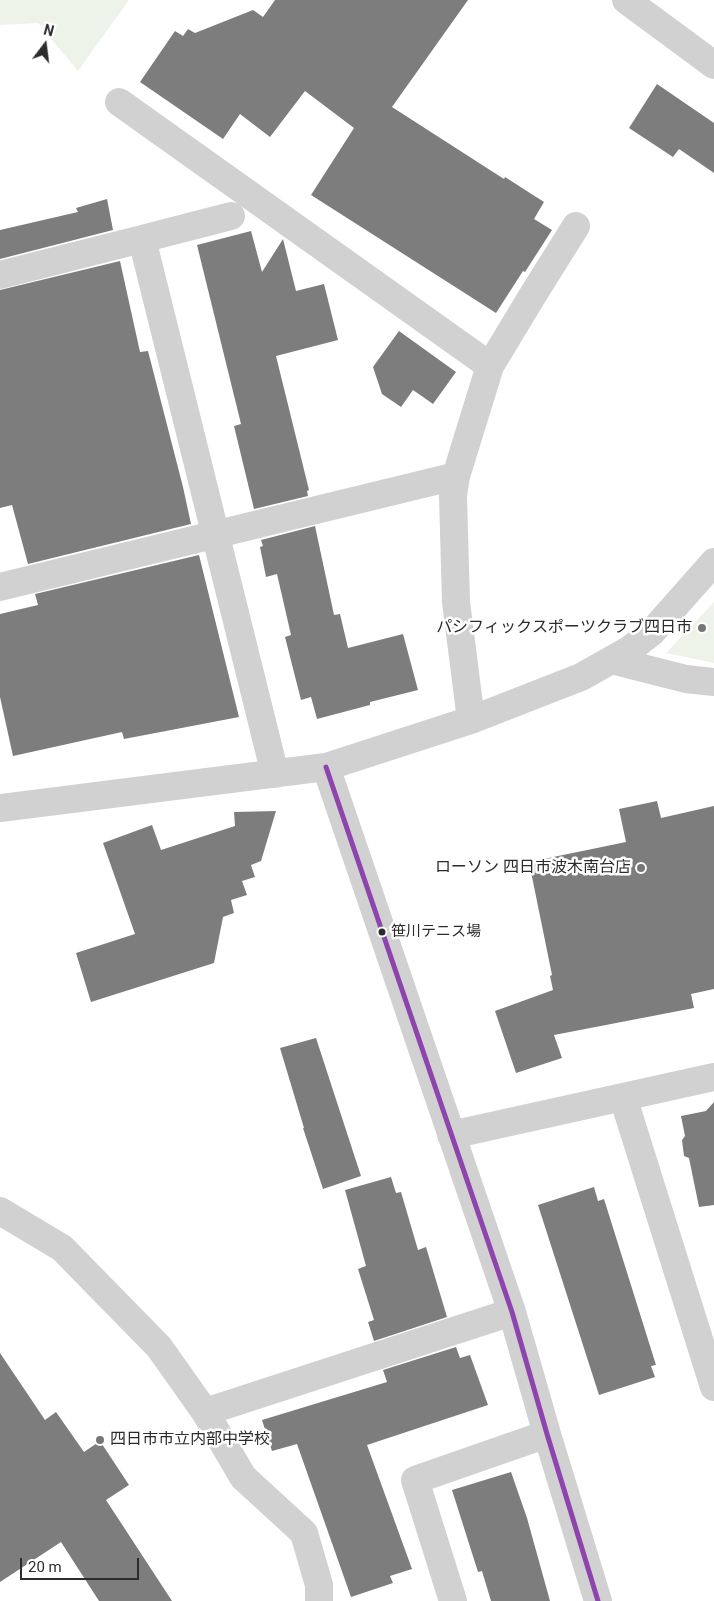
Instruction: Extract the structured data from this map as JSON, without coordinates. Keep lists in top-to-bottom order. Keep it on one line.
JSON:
{"places":["パシフィックスポーツクラブ四日市","ローソン 四日市波木南台店","笹川テニス場","四日市市立内部中学校"],"scale_bar":"20 m","north":"top"}
